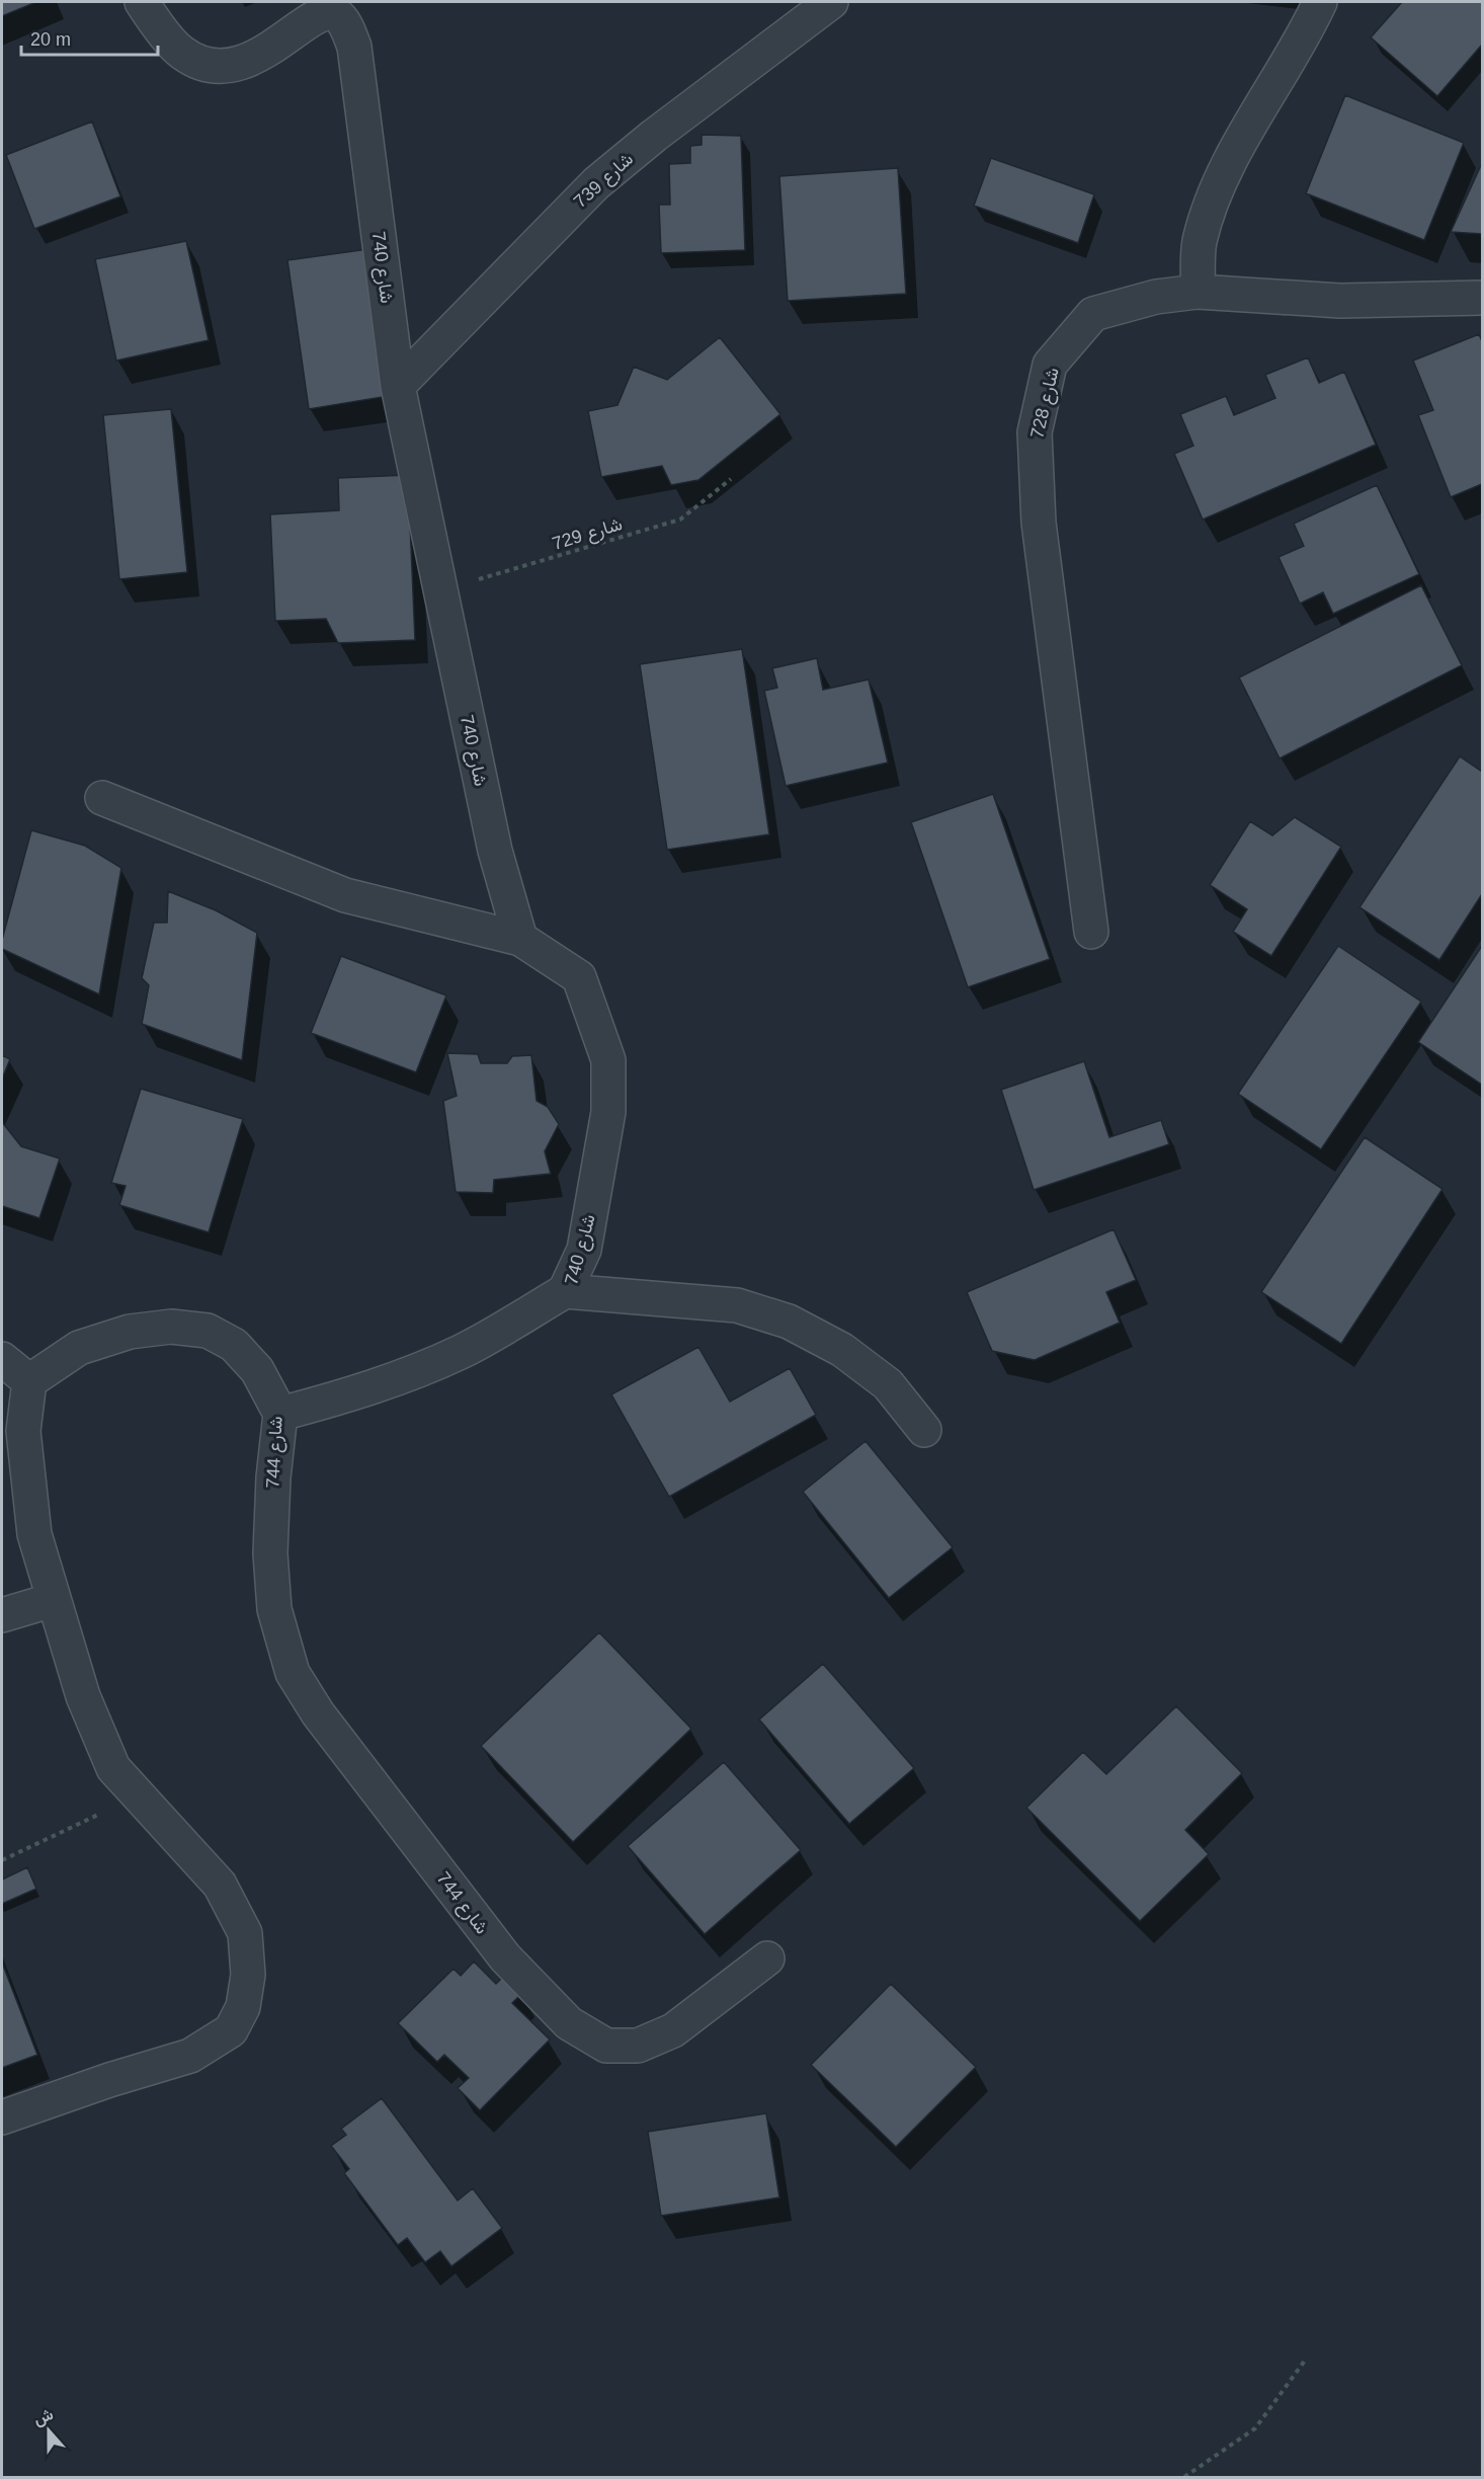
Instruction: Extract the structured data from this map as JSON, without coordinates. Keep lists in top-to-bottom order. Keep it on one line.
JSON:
{"streets":{"street":["شارع 739","شارع 740","شارع 728","شارع 744"],"path":["شارع 729"]},"crossings":[["شارع 739","شارع 740"],["شارع 740","شارع 729"]],"scale_bar":"20 m","north":"top"}
